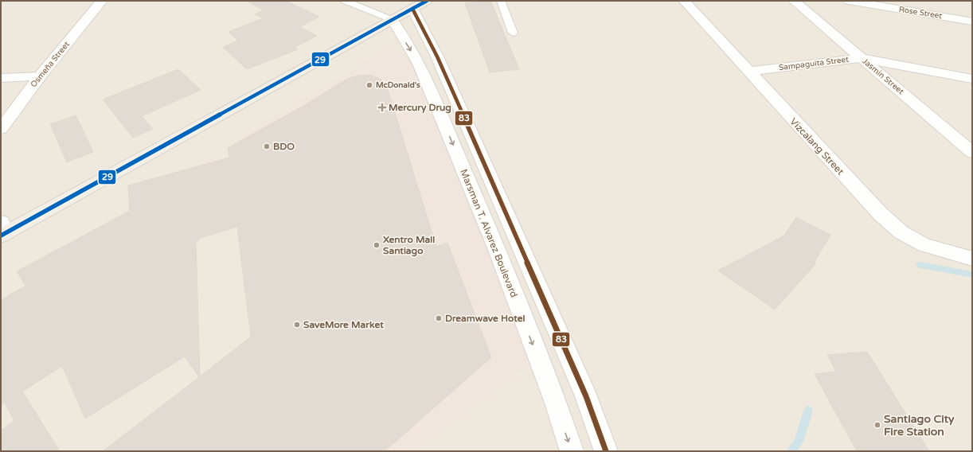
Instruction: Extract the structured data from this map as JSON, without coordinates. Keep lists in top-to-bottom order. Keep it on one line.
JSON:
{"streets":{"street":["Rose Street","Sampaguita Street","Osmeña Street","Jasmin Street","Vizcalang Street","Marsman T. Alvarez Boulevard"]},"crossings":[["Sampaguita Street","Jasmin Street"],["Sampaguita Street","Vizcalang Street"]],"places":{"other":["McDonald's","BDO","Xentro Mall Santiago","Dreamwave Hotel","SaveMore Market","Santiago City Fire Station"],"health":["Mercury Drug"]},"lines":["transit line 29","transit line 83"]}
